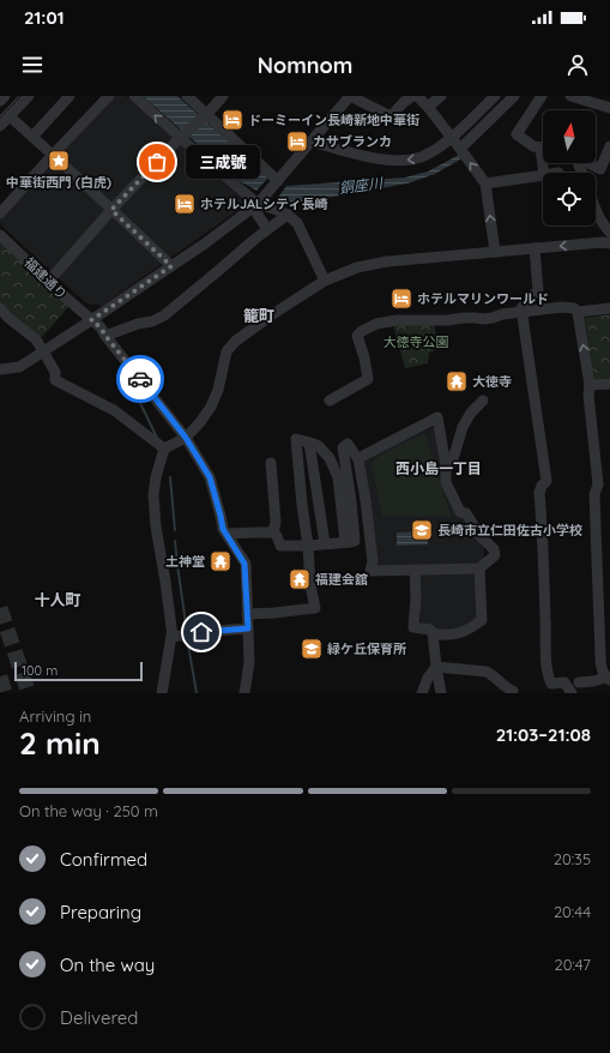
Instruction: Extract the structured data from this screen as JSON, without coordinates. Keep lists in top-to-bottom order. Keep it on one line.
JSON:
{"streets":{"street":["福建通り"]},"districts":["籠町","西小島一丁目","十人町"],"water":["銅座川"],"parks":["大徳寺公園"],"places":{"hotel":["ドーミーイン長崎新地中華街","カサブランカ","ホテルJALシティ長崎","ホテルマリンワールド"],"place":["中華街西門 (白虎)"],"other":["三成號"],"temple":["大徳寺","土神堂","福建会舘"],"school or university":["長崎市立仁田佐古小学校","緑ケ丘保育所"]},"scale_bar":"100 m","north":"top","page":{"status":"21:01","header":"Nomnom","bubble":"三成號","scale":"100 m","heading":["2 min","Arriving in","21:03–21:08"],"bar":"On the way · 250 m","list":[["Confirmed","20:35"],["Preparing","20:44"],["On the way","20:47"],"Delivered"]}}
